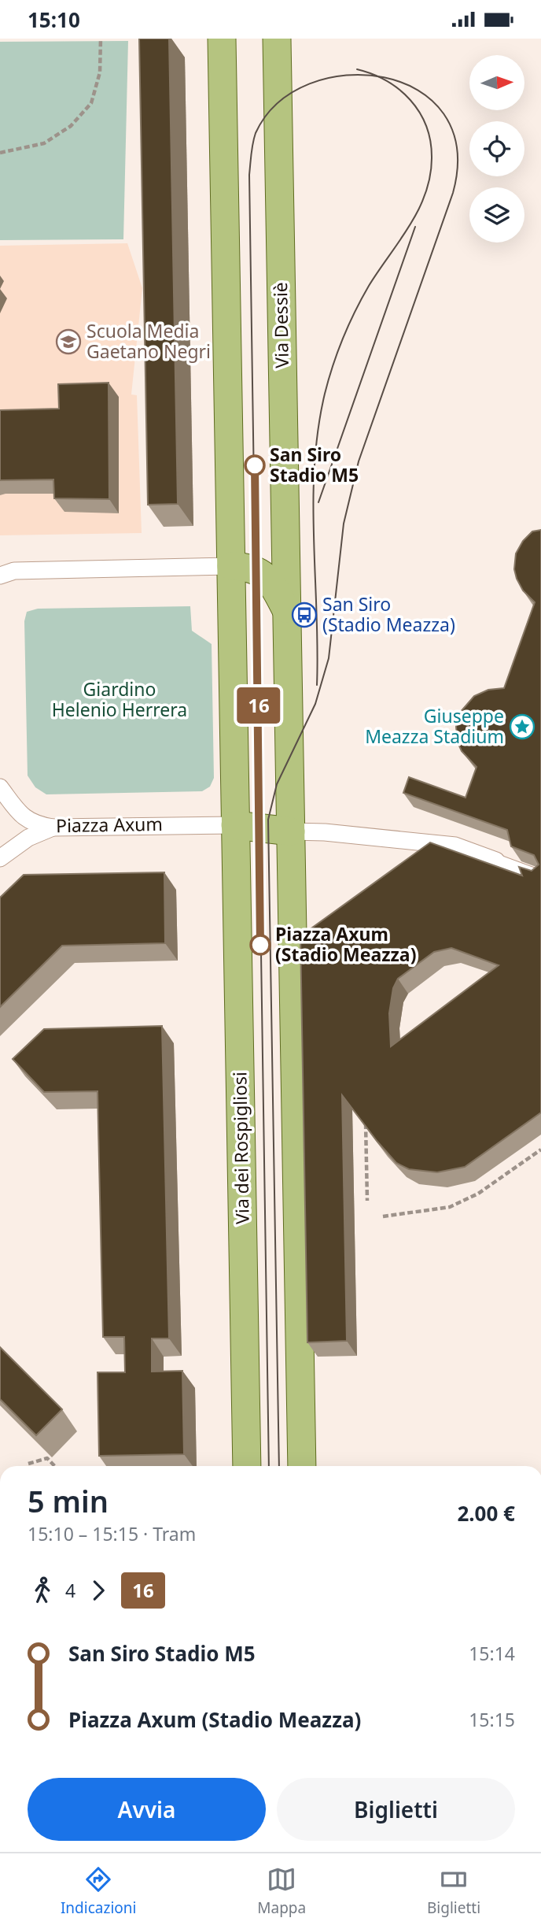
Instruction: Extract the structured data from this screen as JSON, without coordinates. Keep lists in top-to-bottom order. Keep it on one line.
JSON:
{"streets":{"main road":["Via Dessiè","Piazza Axum","Via dei Rospigliosi"]},"crossings":[["Piazza Axum","Via dei Rospigliosi"]],"parks":["Giardino Helenio Herrera"],"places":{"school or university":["Scuola Media Gaetano Negri"],"other":["San Siro Stadio M5","Piazza Axum (Stadio Meazza)"],"bus stop":["San Siro (Stadio Meazza)"],"place":["Giuseppe Meazza Stadium"]},"lines":["tram line 16"],"north":"right","page":{"status":"15:10","on_map":"16","heading":["5 min","15:10 – 15:15 · Tram","2.00 €"],"legs":["4","16"],"list":[{"name":"San Siro Stadio M5","value":"15:14"},{"name":"Piazza Axum (Stadio Meazza)","value":"15:15"}],"buttons":["Avvia","Biglietti"],"tabs":["Indicazioni","Mappa","Biglietti"]}}
